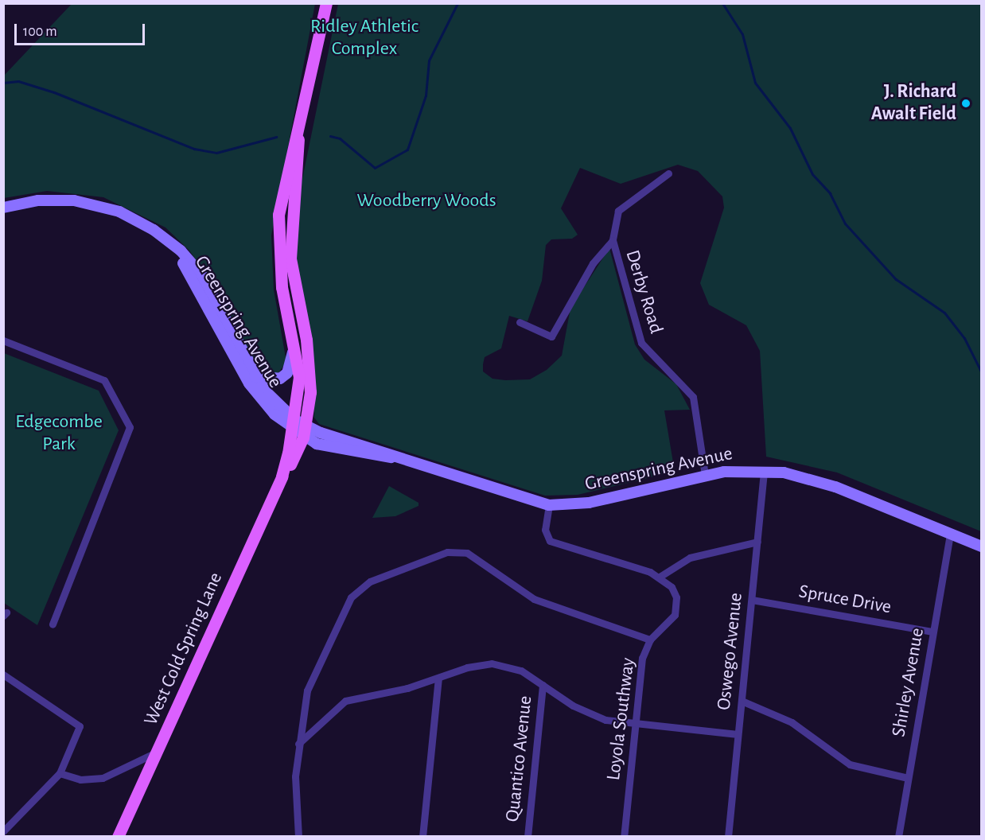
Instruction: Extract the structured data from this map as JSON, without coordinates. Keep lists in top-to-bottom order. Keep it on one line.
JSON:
{"streets":{"main road":["Greenspring Avenue","West Cold Spring Lane"],"street":["Derby Road","Spruce Drive","Oswego Avenue","Shirley Avenue","Loyola Southway","Quantico Avenue"]},"crossings":[["Derby Road","Greenspring Avenue"],["Greenspring Avenue","West Cold Spring Lane"],["Greenspring Avenue","Oswego Avenue"],["Greenspring Avenue","Shirley Avenue"],["Greenspring Avenue","Loyola Southway"],["Spruce Drive","Oswego Avenue"],["Spruce Drive","Shirley Avenue"]],"parks":["Ridley Athletic Complex","Woodberry Woods","Edgecombe Park"],"places":["J. Richard Awalt Field"],"scale_bar":"100 m"}
